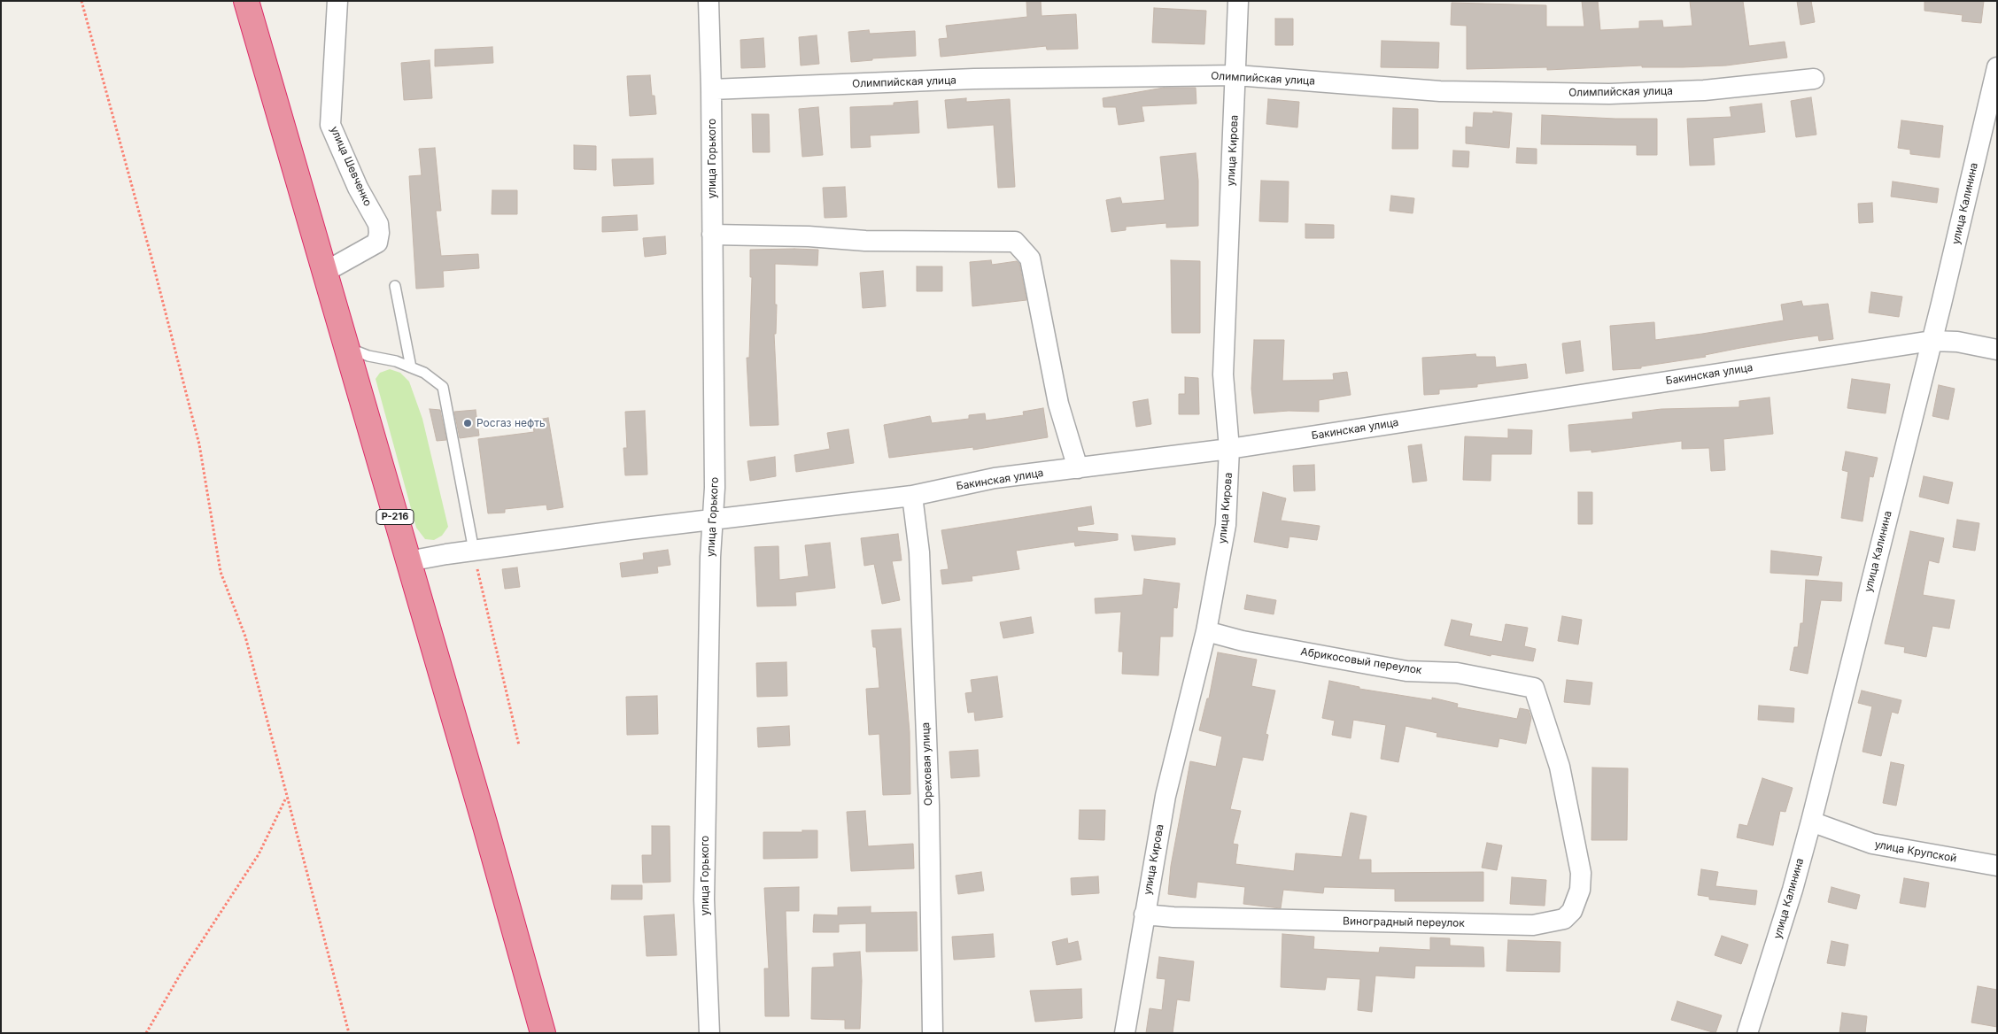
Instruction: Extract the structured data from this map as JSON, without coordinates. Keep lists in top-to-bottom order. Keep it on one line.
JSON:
{"streets":{"highway":["Р-216"],"street":["Олимпийская улица","улица Кирова","улица Горького","улица Шевченко","улица Калинина","Бакинская улица","Абрикосовый переулок","Ореховая улица","улица Крупской","Виноградный переулок"]},"crossings":[["Олимпийская улица","улица Кирова"],["Олимпийская улица","улица Горького"],["улица Кирова","Бакинская улица"],["улица Кирова","Абрикосовый переулок"],["улица Кирова","Виноградный переулок"],["улица Горького","Бакинская улица"],["улица Шевченко","Р-216"],["улица Калинина","Бакинская улица"],["улица Калинина","улица Крупской"],["Бакинская улица","Р-216"],["Бакинская улица","Ореховая улица"],["Абрикосовый переулок","Виноградный переулок"]],"places":["Росгаз нефть"]}
